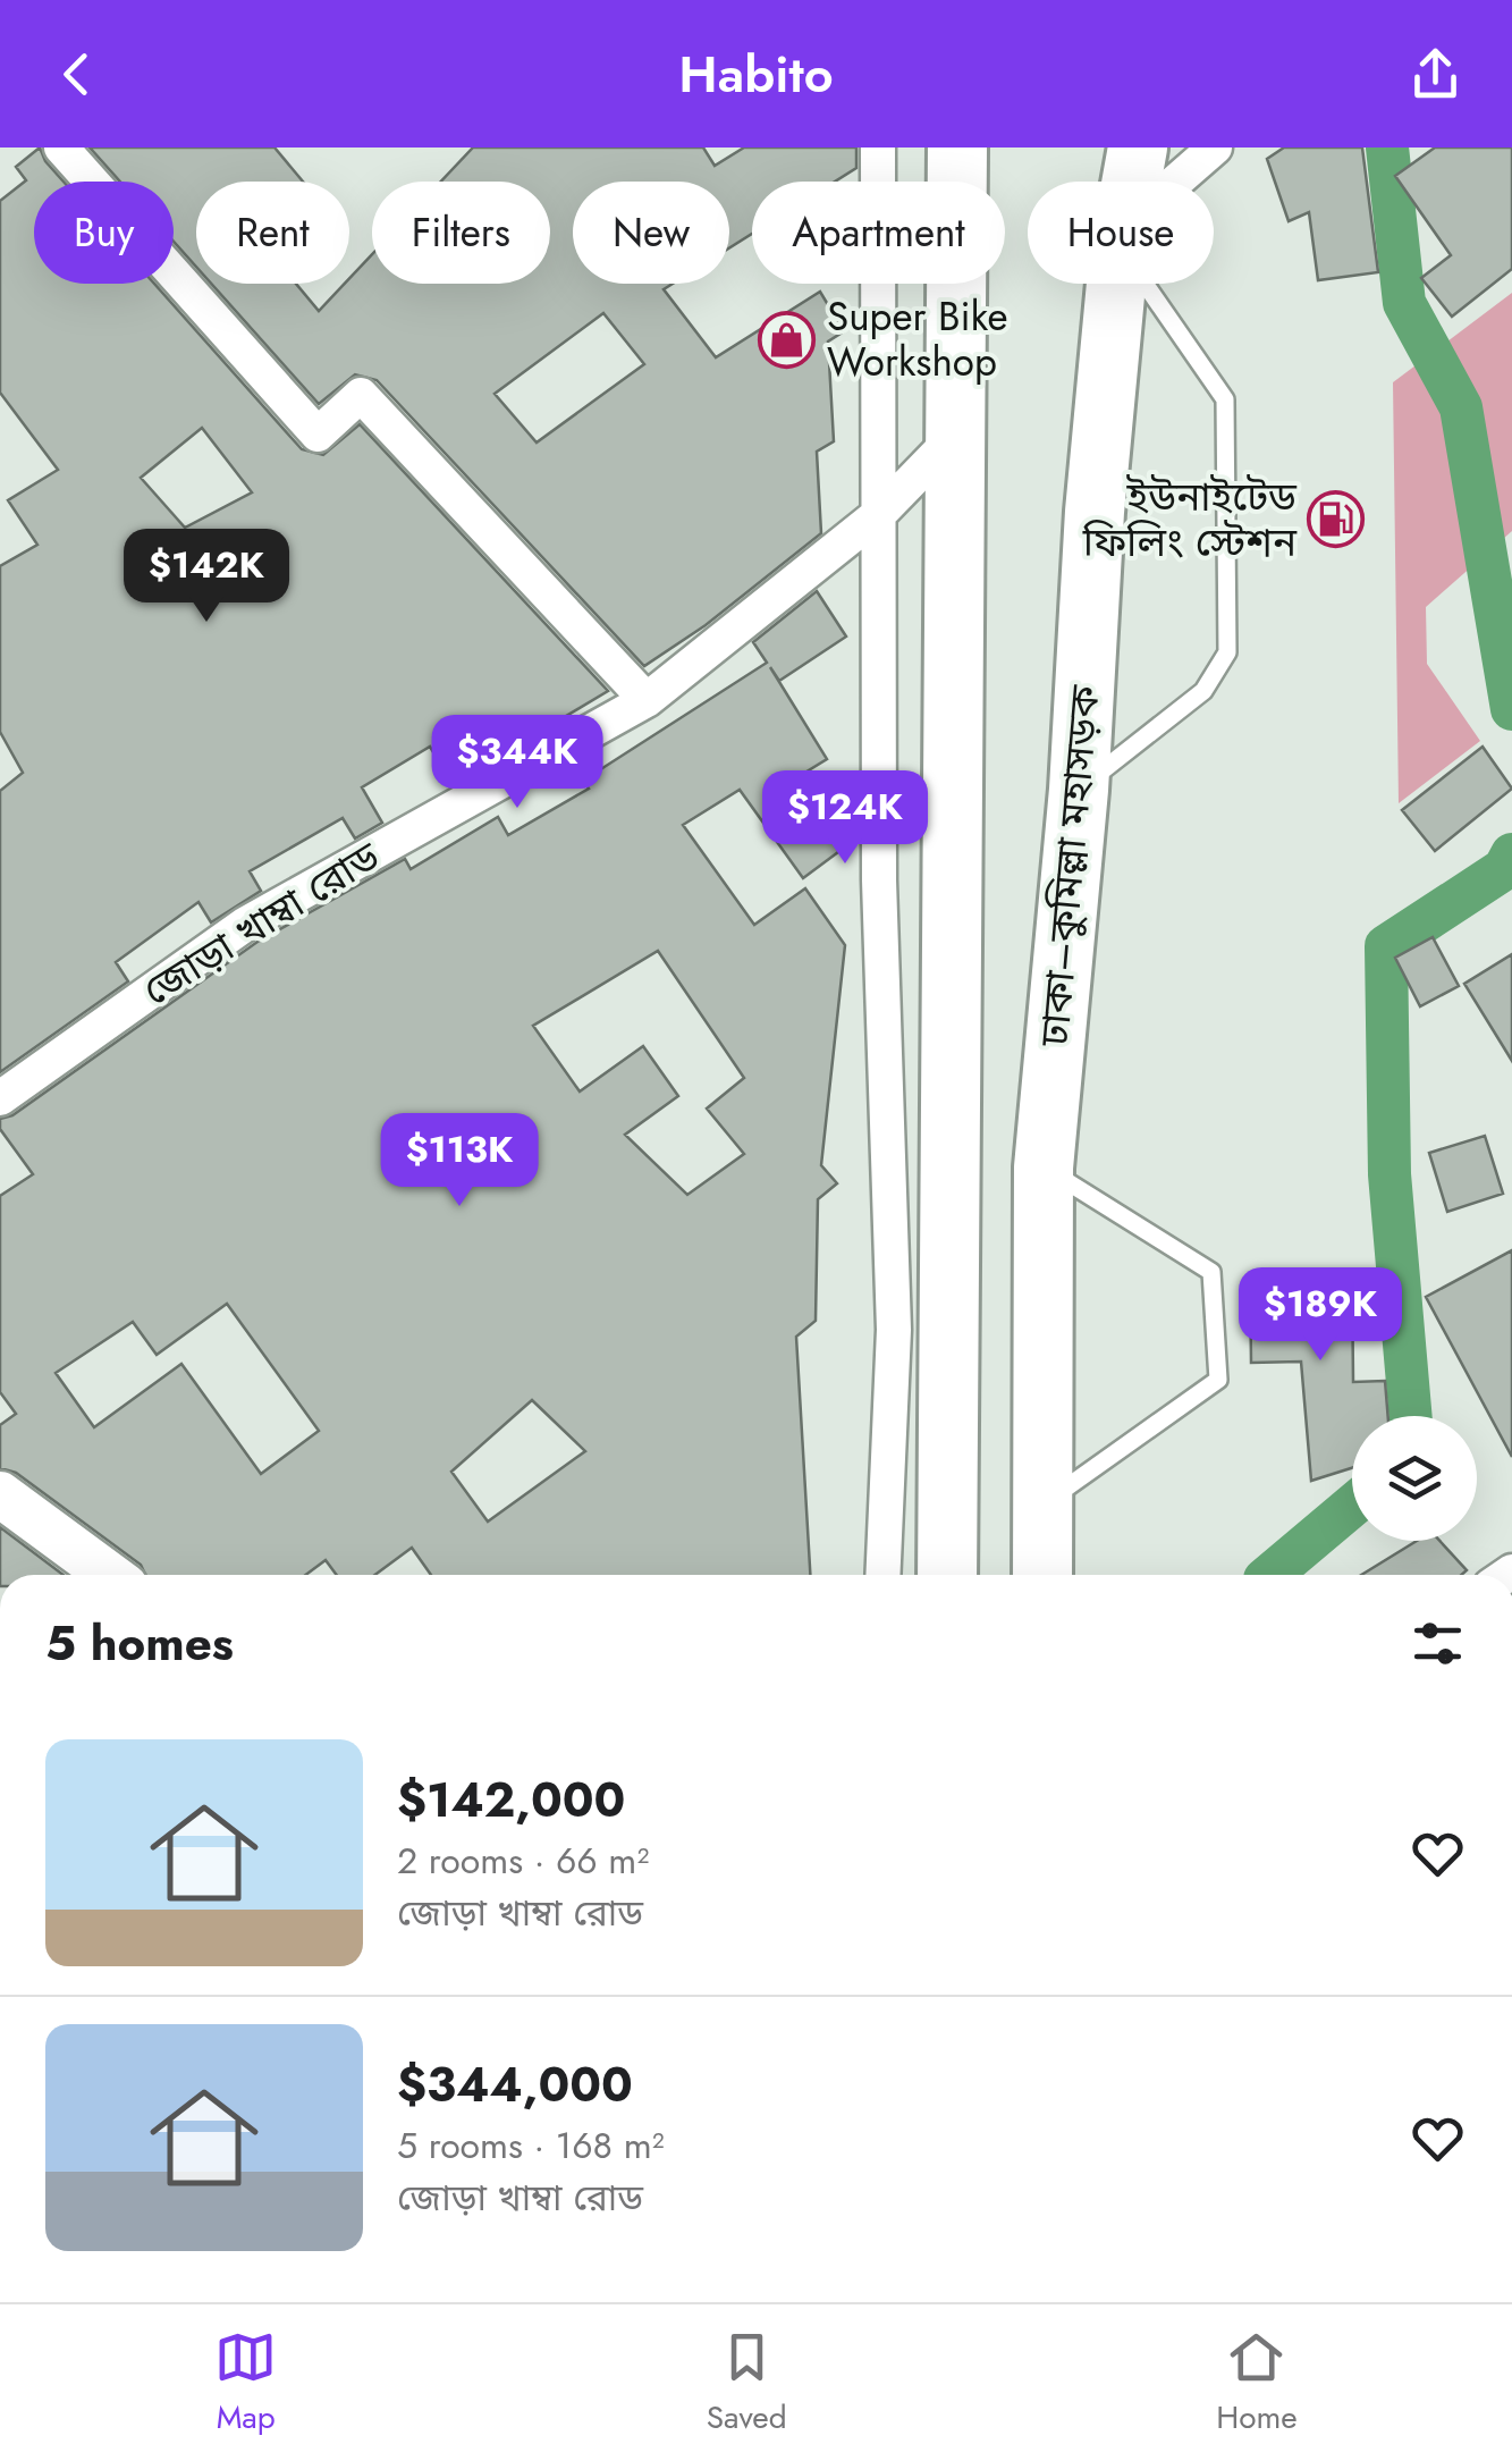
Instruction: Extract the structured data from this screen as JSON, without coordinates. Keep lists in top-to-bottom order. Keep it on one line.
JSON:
{"streets":{"highway":["ঢাকা–কুমিল্লা মহাসড়ক"],"street":["জোড়া খাম্বা রোড"]},"places":{"shop":["Super Bike Workshop"],"fuel station":["ইউনাইটেড ফিলিং স্টেশন"]},"page":{"header":"Habito","chip":["Buy","Rent","Filters","New","Apartment","House"],"price":["$142K","$344K","$124K","$113K","$189K"],"heading":"5 homes","list":[{"name":"$142,000","note":"2 rooms · 66 m² · জোড়া খাম্বা রোড"},{"name":"$344,000","note":"5 rooms · 168 m² · জোড়া খাম্বা রোড"}],"tabs":["Map","Saved","Home"]}}
